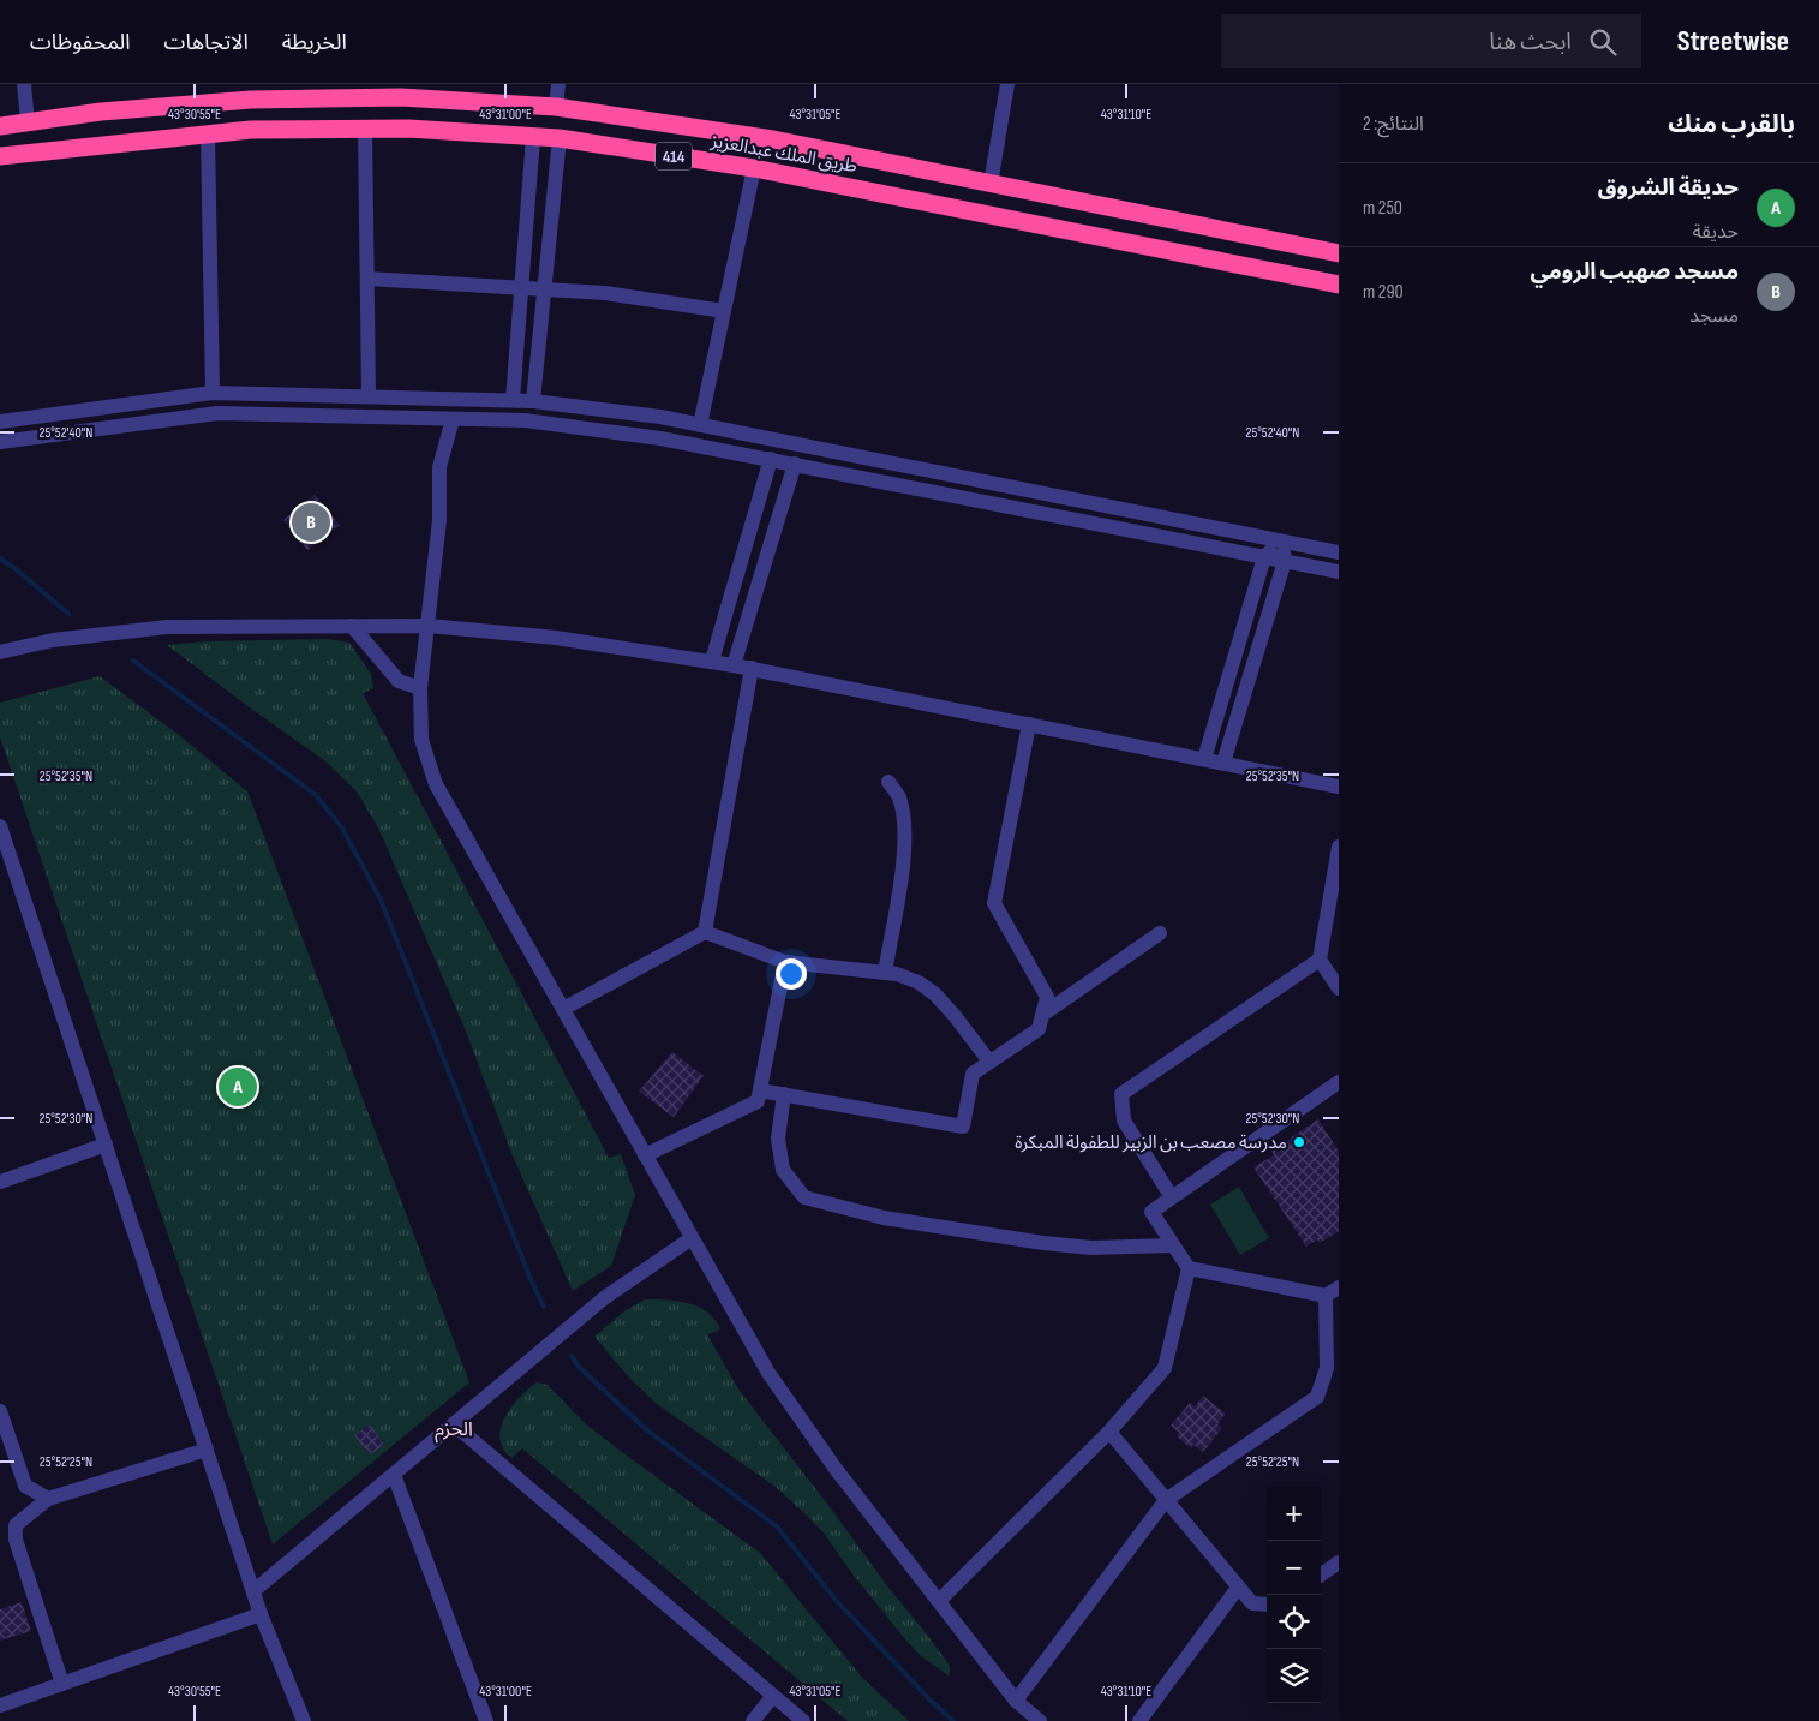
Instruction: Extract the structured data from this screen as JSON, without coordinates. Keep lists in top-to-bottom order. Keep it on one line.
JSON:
{"streets":{"highway":["طريق الملك عبدالعزيز","414"]},"districts":["الحزم"],"places":["مدرسة مصعب بن الزبير للطفولة المبكرة"],"page":{"header":"Streetwise","search":"ابحث هنا","nav":["الخريطة","الاتجاهات","المحفوظات"],"heading":["بالقرب منك","النتائج: 2"],"list":[{"mark":"A","name":"حديقة الشروق","note":"حديقة","value":"250 m"},{"mark":"B","name":"مسجد صهيب الرومي","note":"مسجد","value":"290 m"}],"pins":["B","A"],"map_buttons":["+","−"]},"coordinates":["43°30'55\"E","43°31'00\"E","43°31'05\"E","43°31'10\"E","25°52'40\"N","25°52'35\"N","25°52'30\"N","25°52'25\"N"]}
